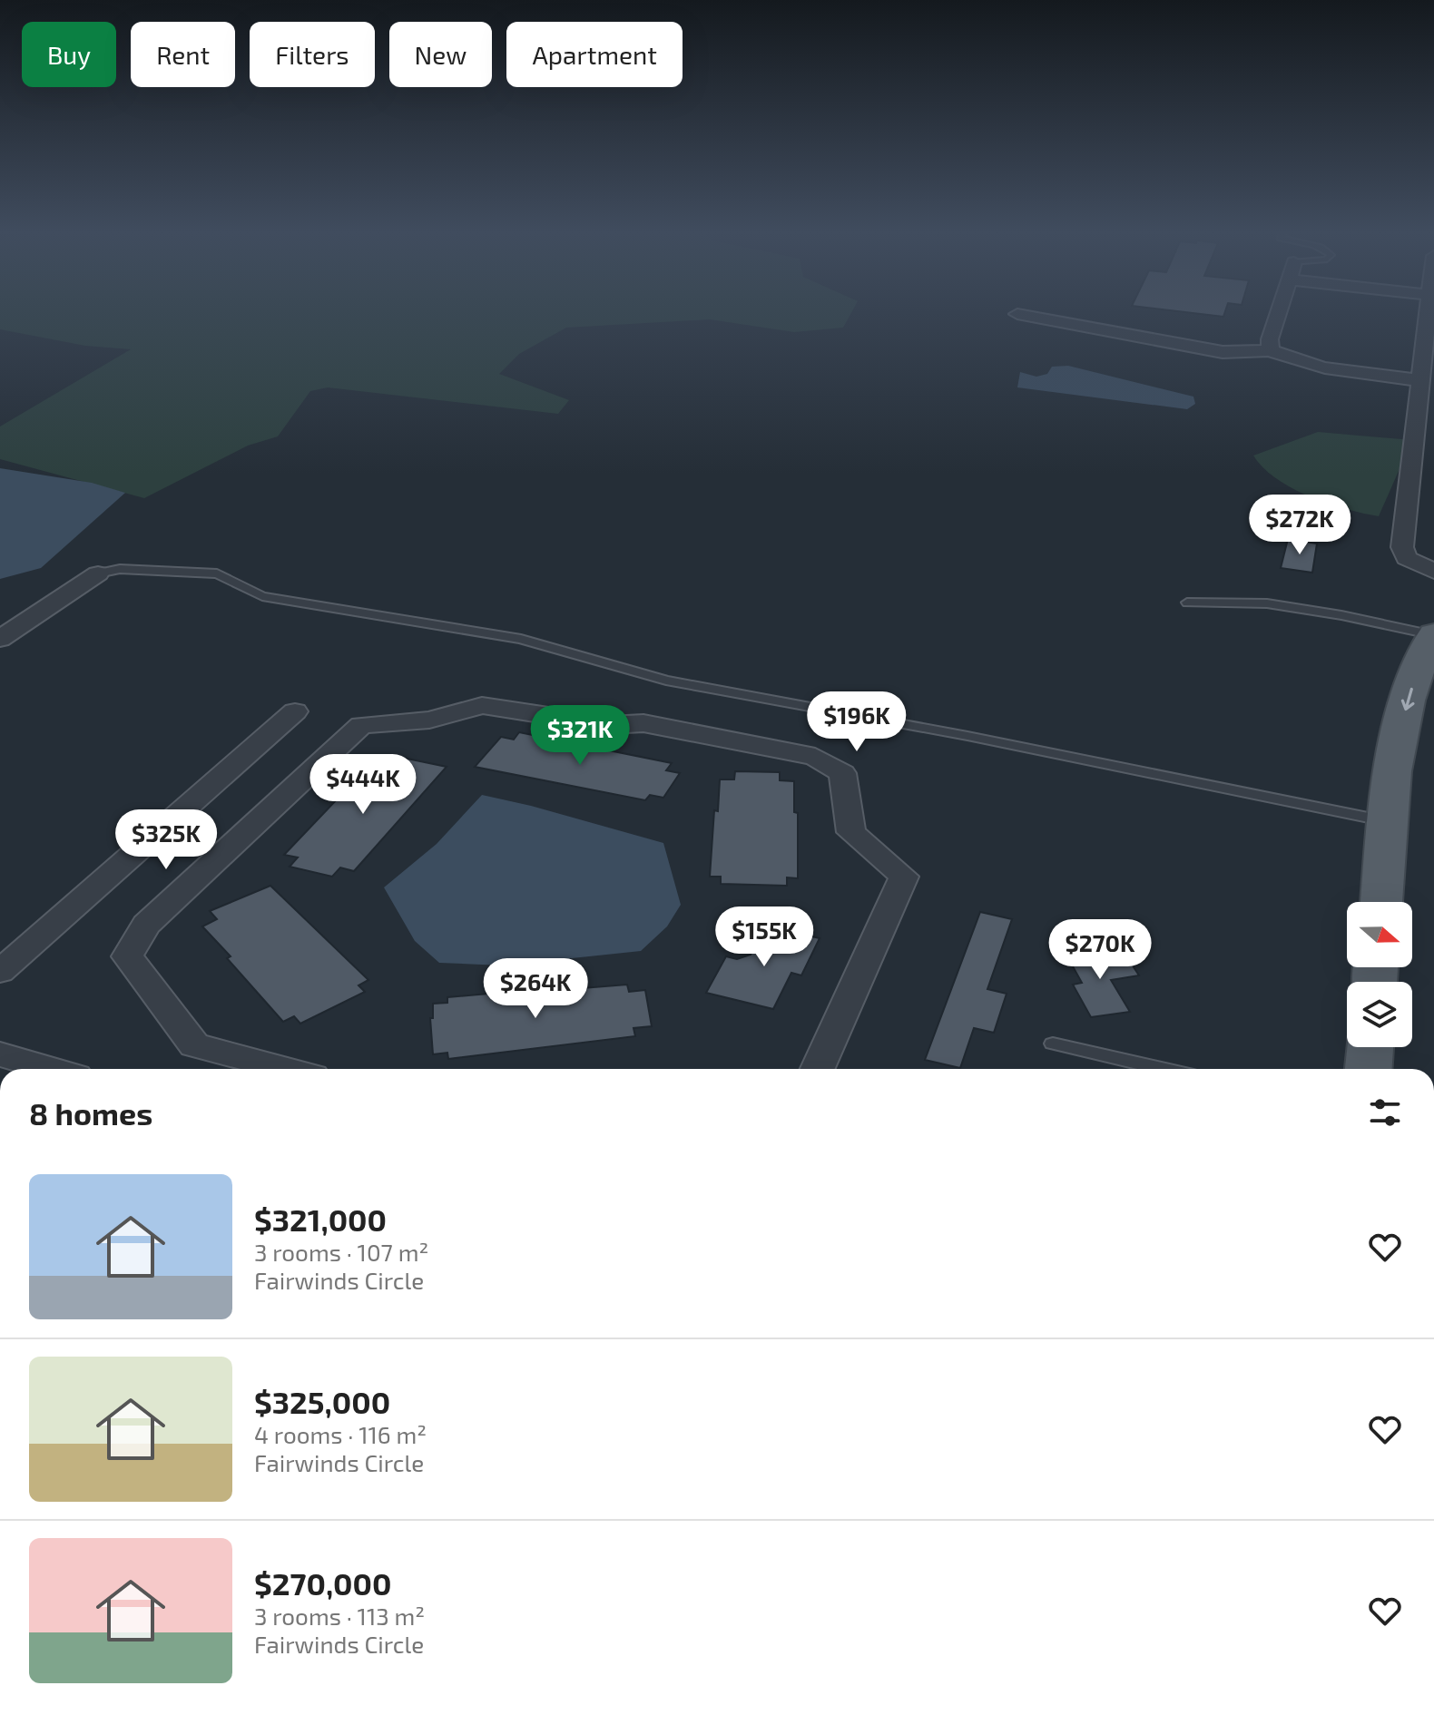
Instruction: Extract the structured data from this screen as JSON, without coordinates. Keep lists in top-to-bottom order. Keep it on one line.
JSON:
{"north":"right","page":{"chip":["Buy","Rent","Filters","New","Apartment"],"price":["$272K","$196K","$321K","$444K","$325K","$155K","$270K","$264K"],"heading":"8 homes","list":[{"name":"$321,000","note":"3 rooms · 107 m² · Fairwinds Circle"},{"name":"$325,000","note":"4 rooms · 116 m² · Fairwinds Circle"},{"name":"$270,000","note":"3 rooms · 113 m² · Fairwinds Circle"}]}}
